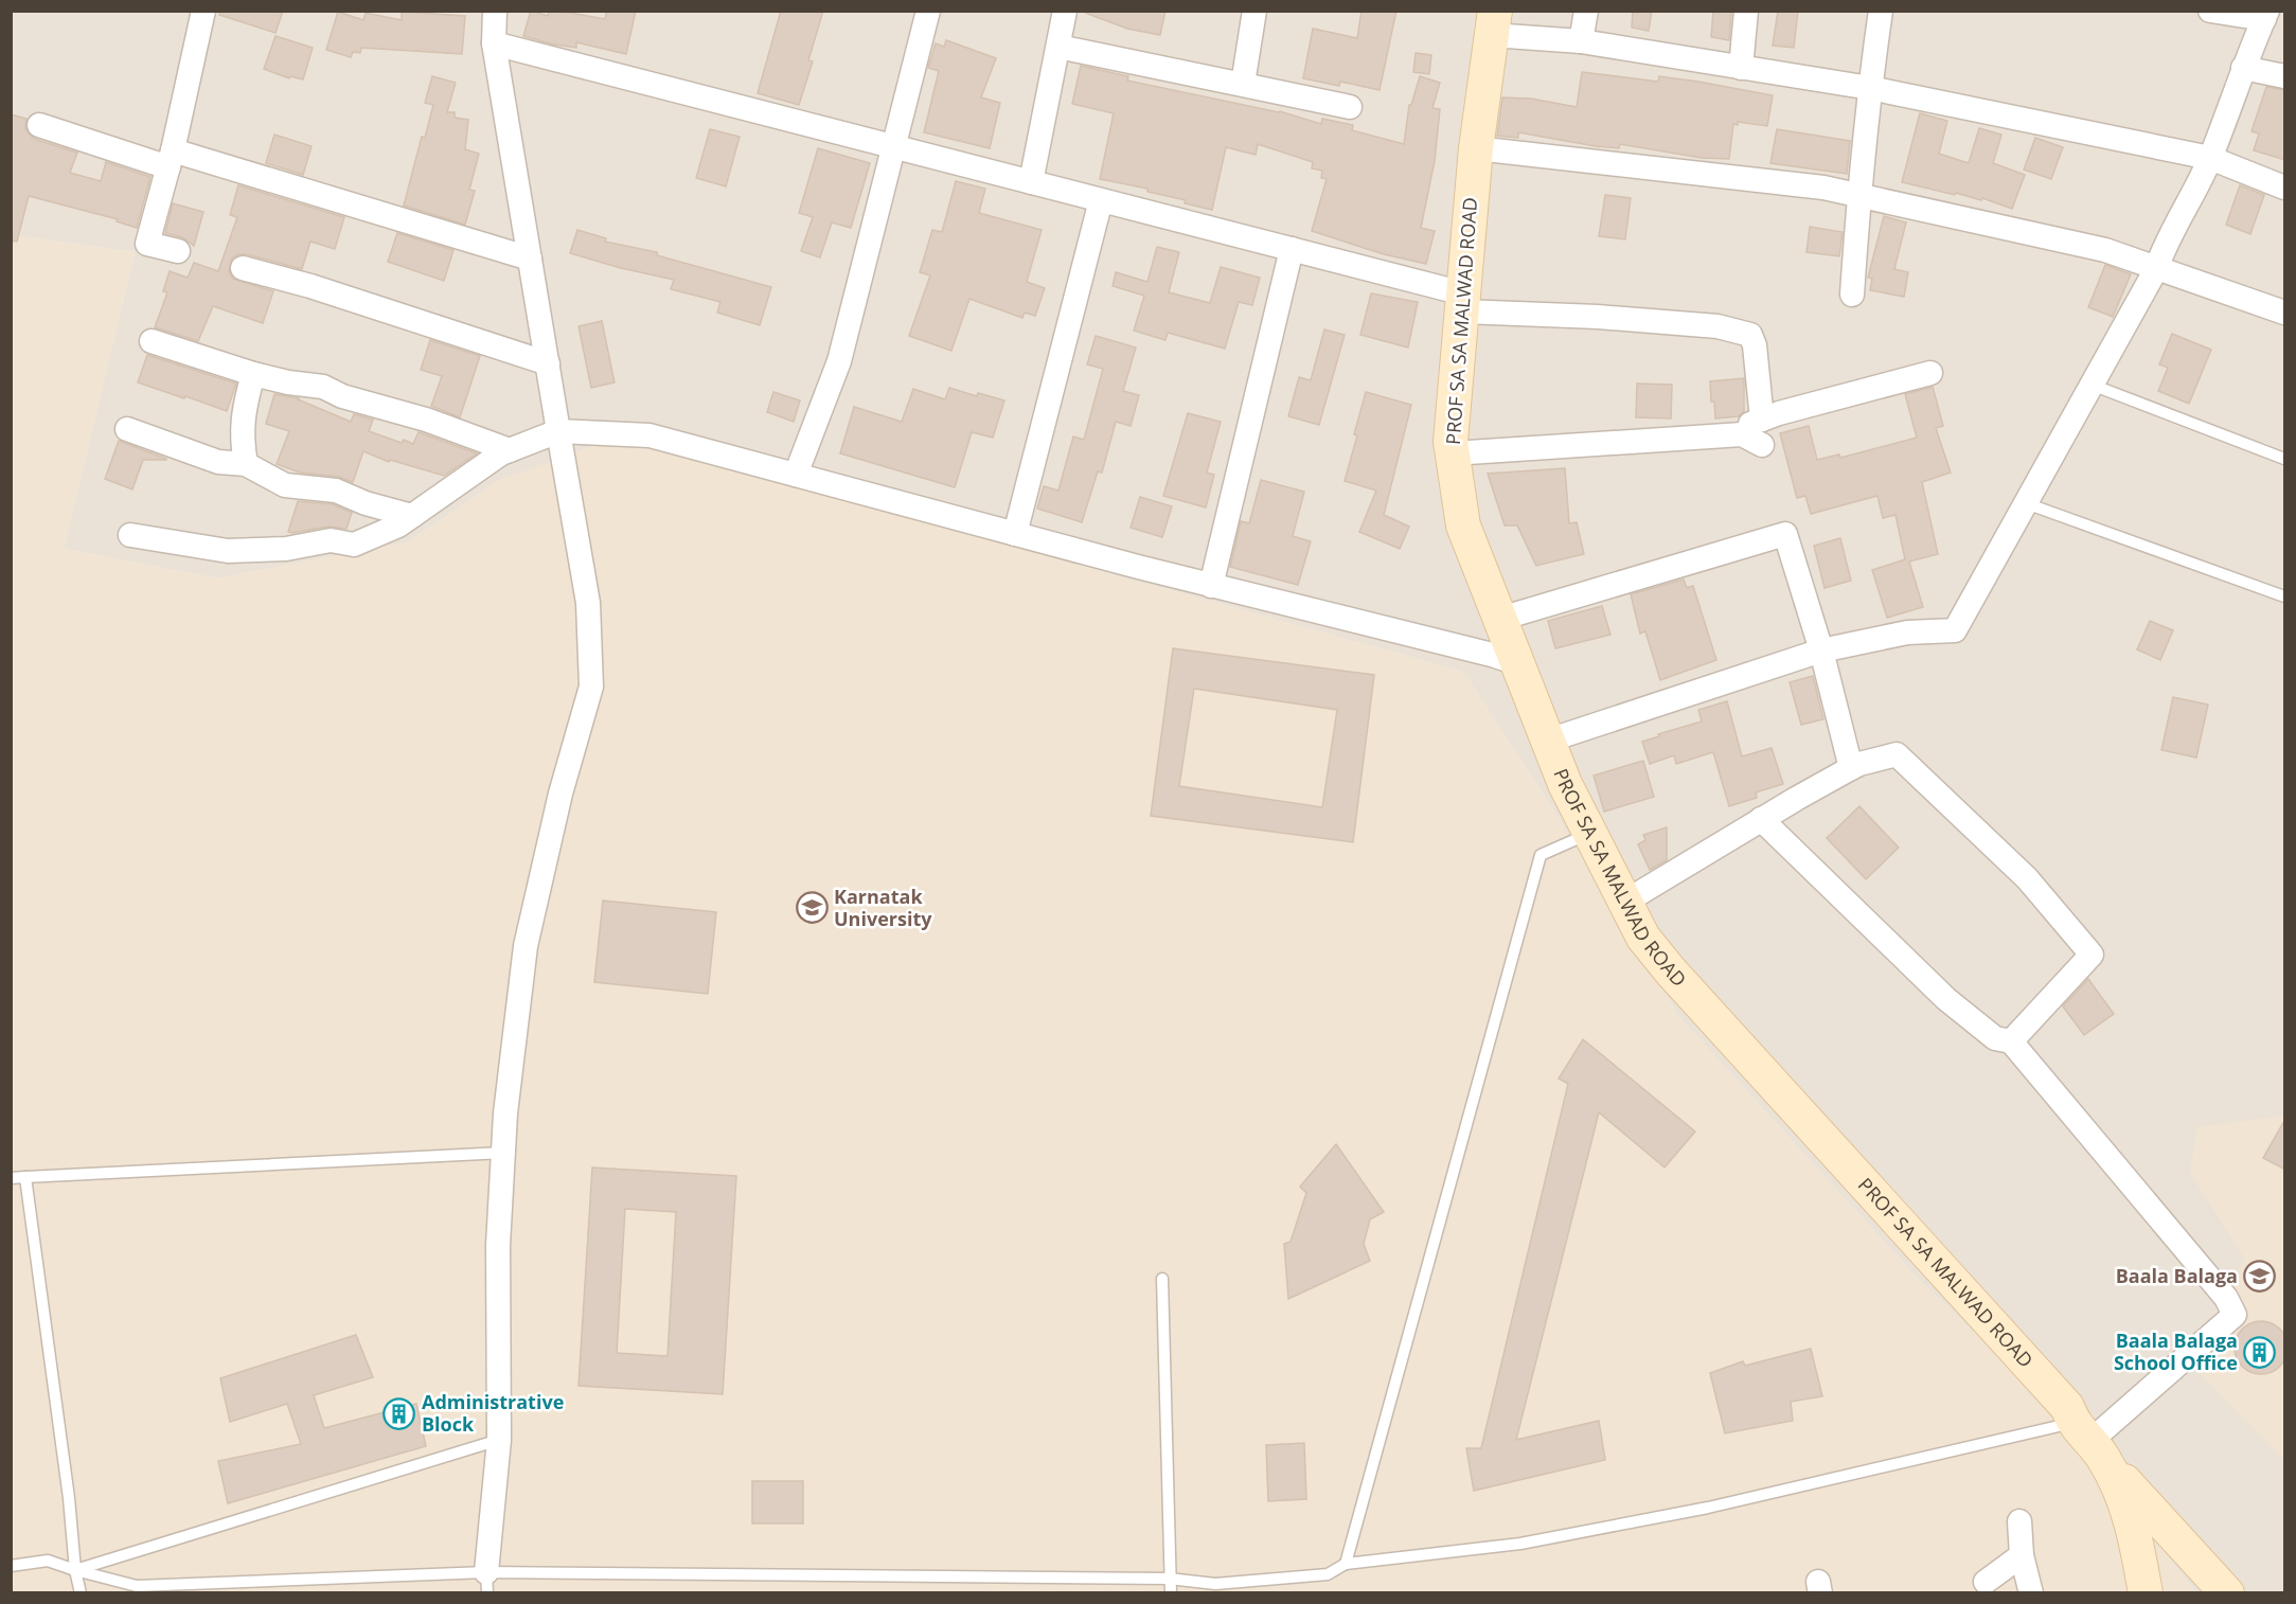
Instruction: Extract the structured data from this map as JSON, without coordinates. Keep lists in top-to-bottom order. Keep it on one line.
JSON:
{"streets":{"street":["PROF SA SA MALWAD ROAD"]},"places":{"school or university":["Karnatak University","Baala Balaga"],"building":["Baala Balaga School Office","Administrative Block"]}}
